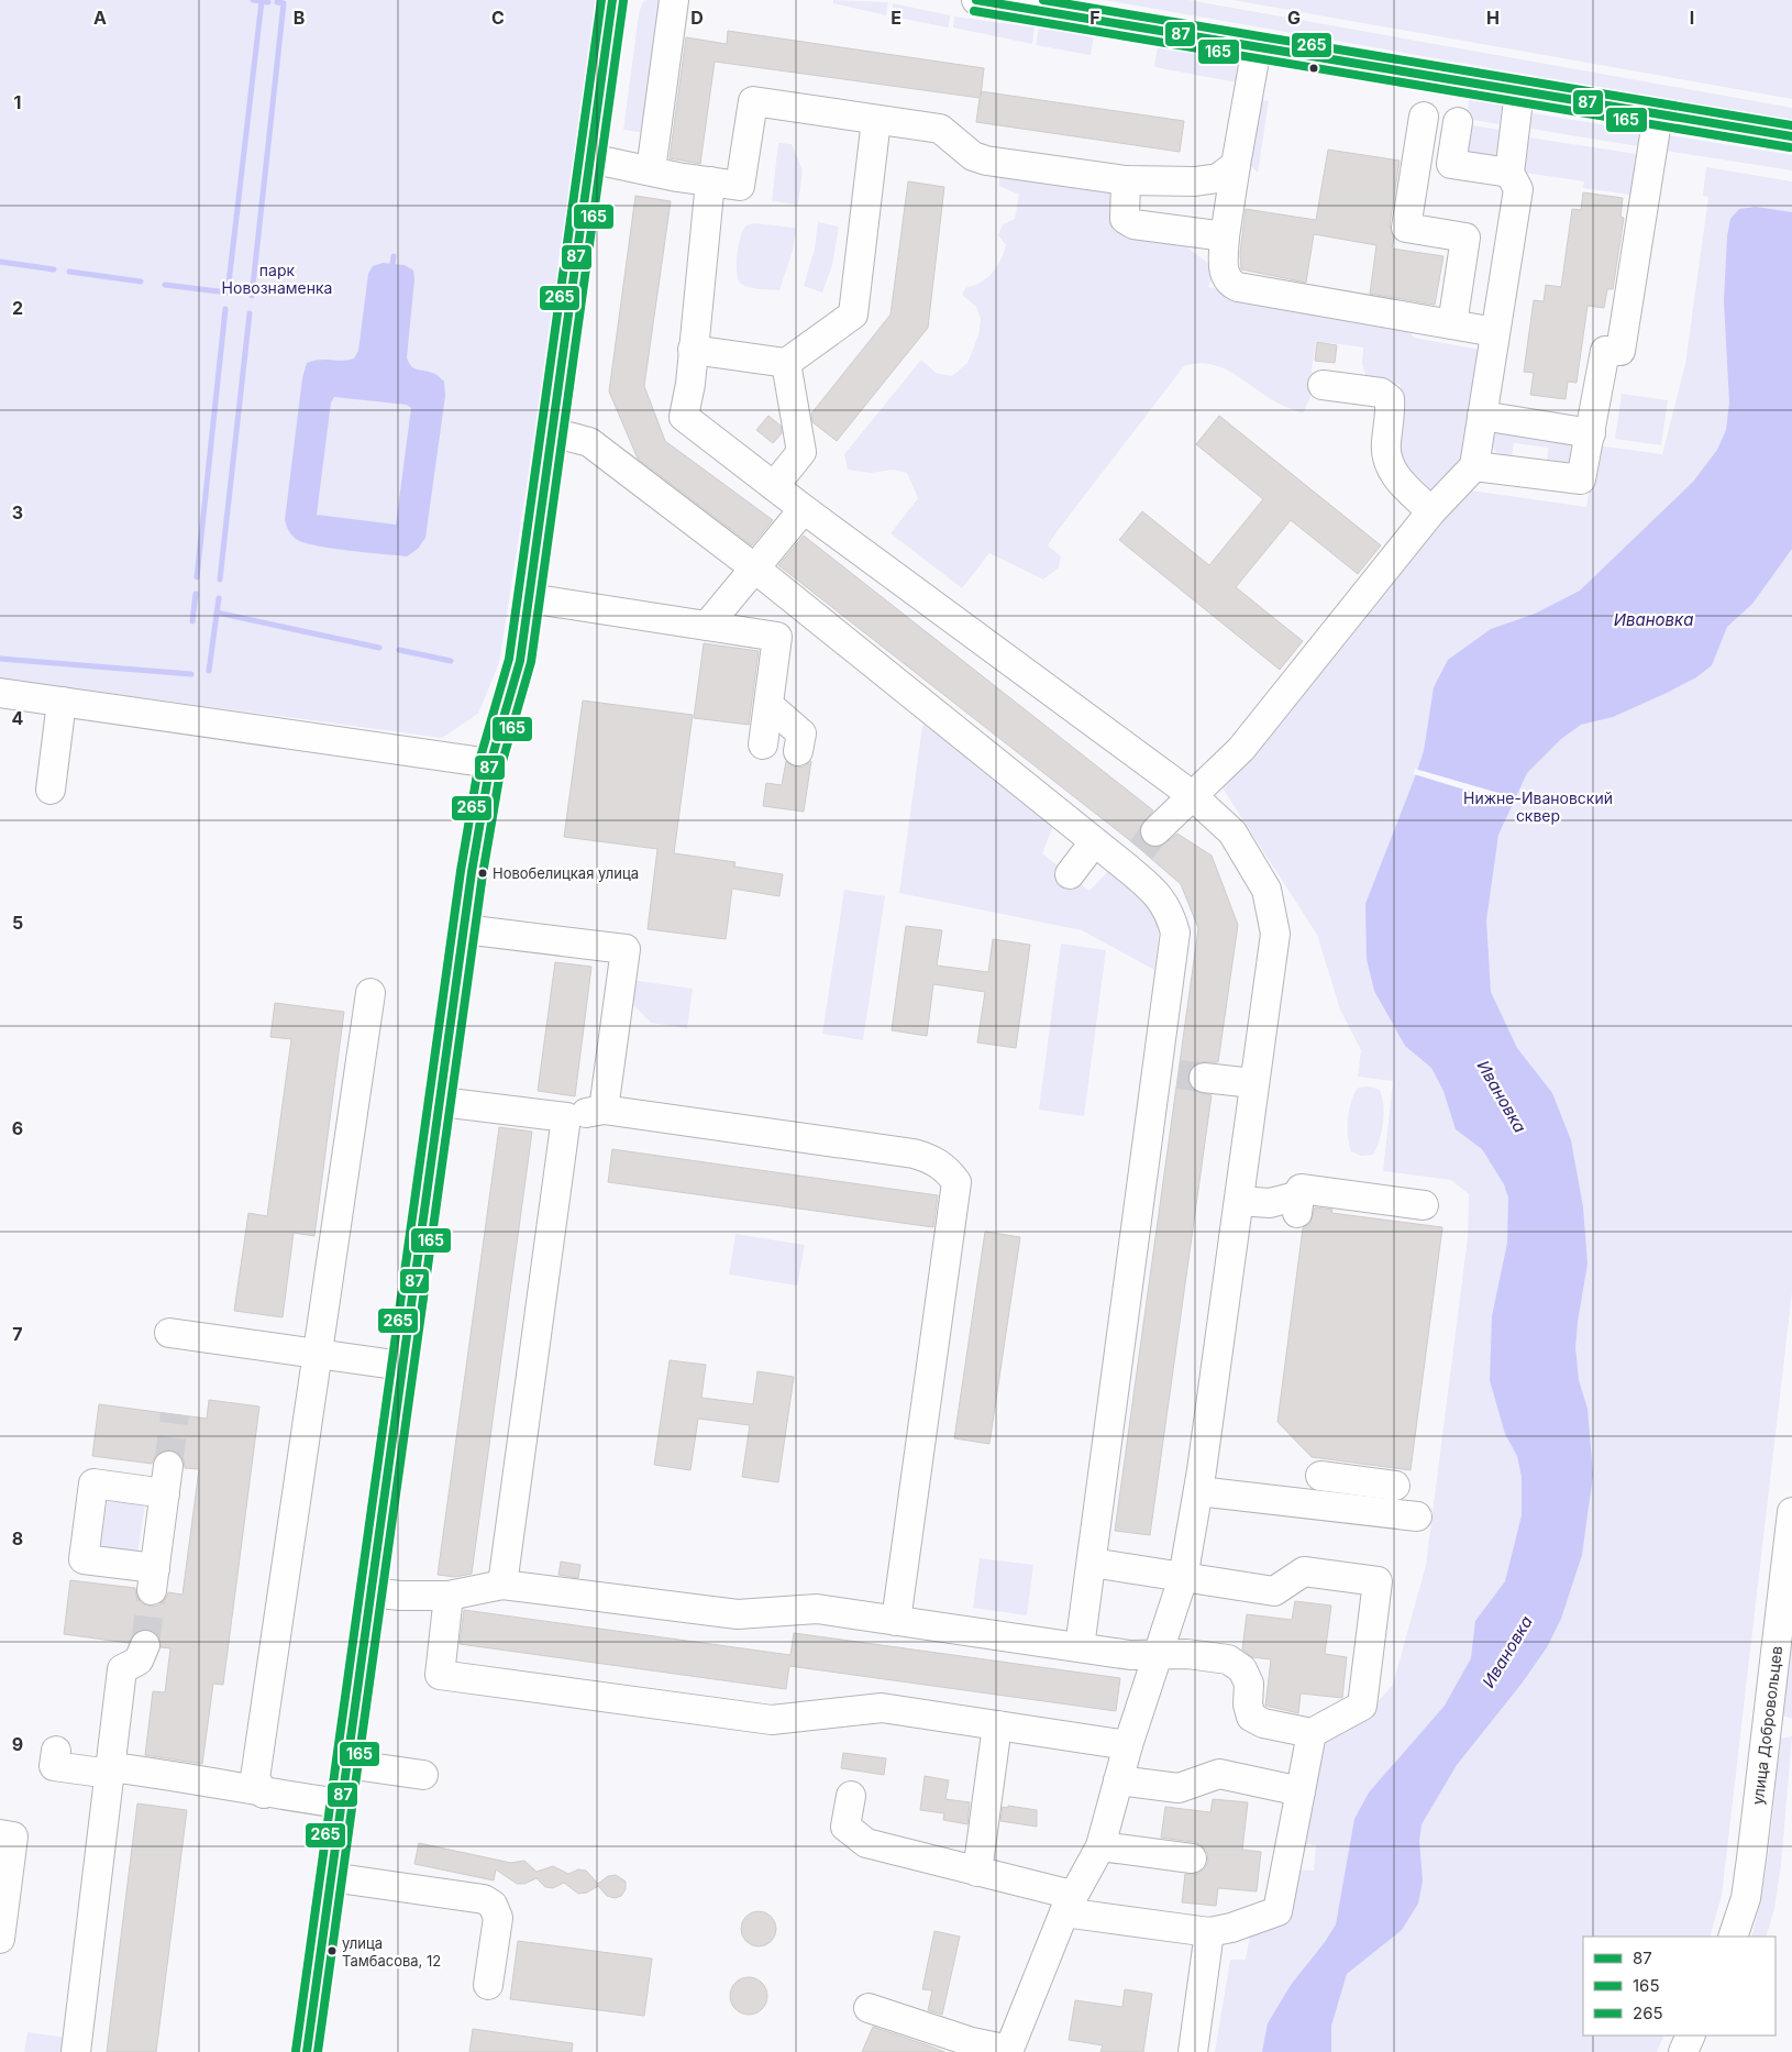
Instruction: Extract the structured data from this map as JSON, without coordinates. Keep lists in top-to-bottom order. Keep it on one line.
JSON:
{"streets":{"street":["улица Добровольцев"]},"water":["Ивановка"],"parks":["парк Новознаменка","Нижне-Ивановский сквер"],"places":["Новобелицкая улица","улица Тамбасова, 12"],"lines":["transit line 87","transit line 265","transit line 165"],"legend":["87","165","265"],"grid":{"columns":["A","B","C","D","E","F","G","H","I"],"rows":["1","2","3","4","5","6","7","8","9"]}}
